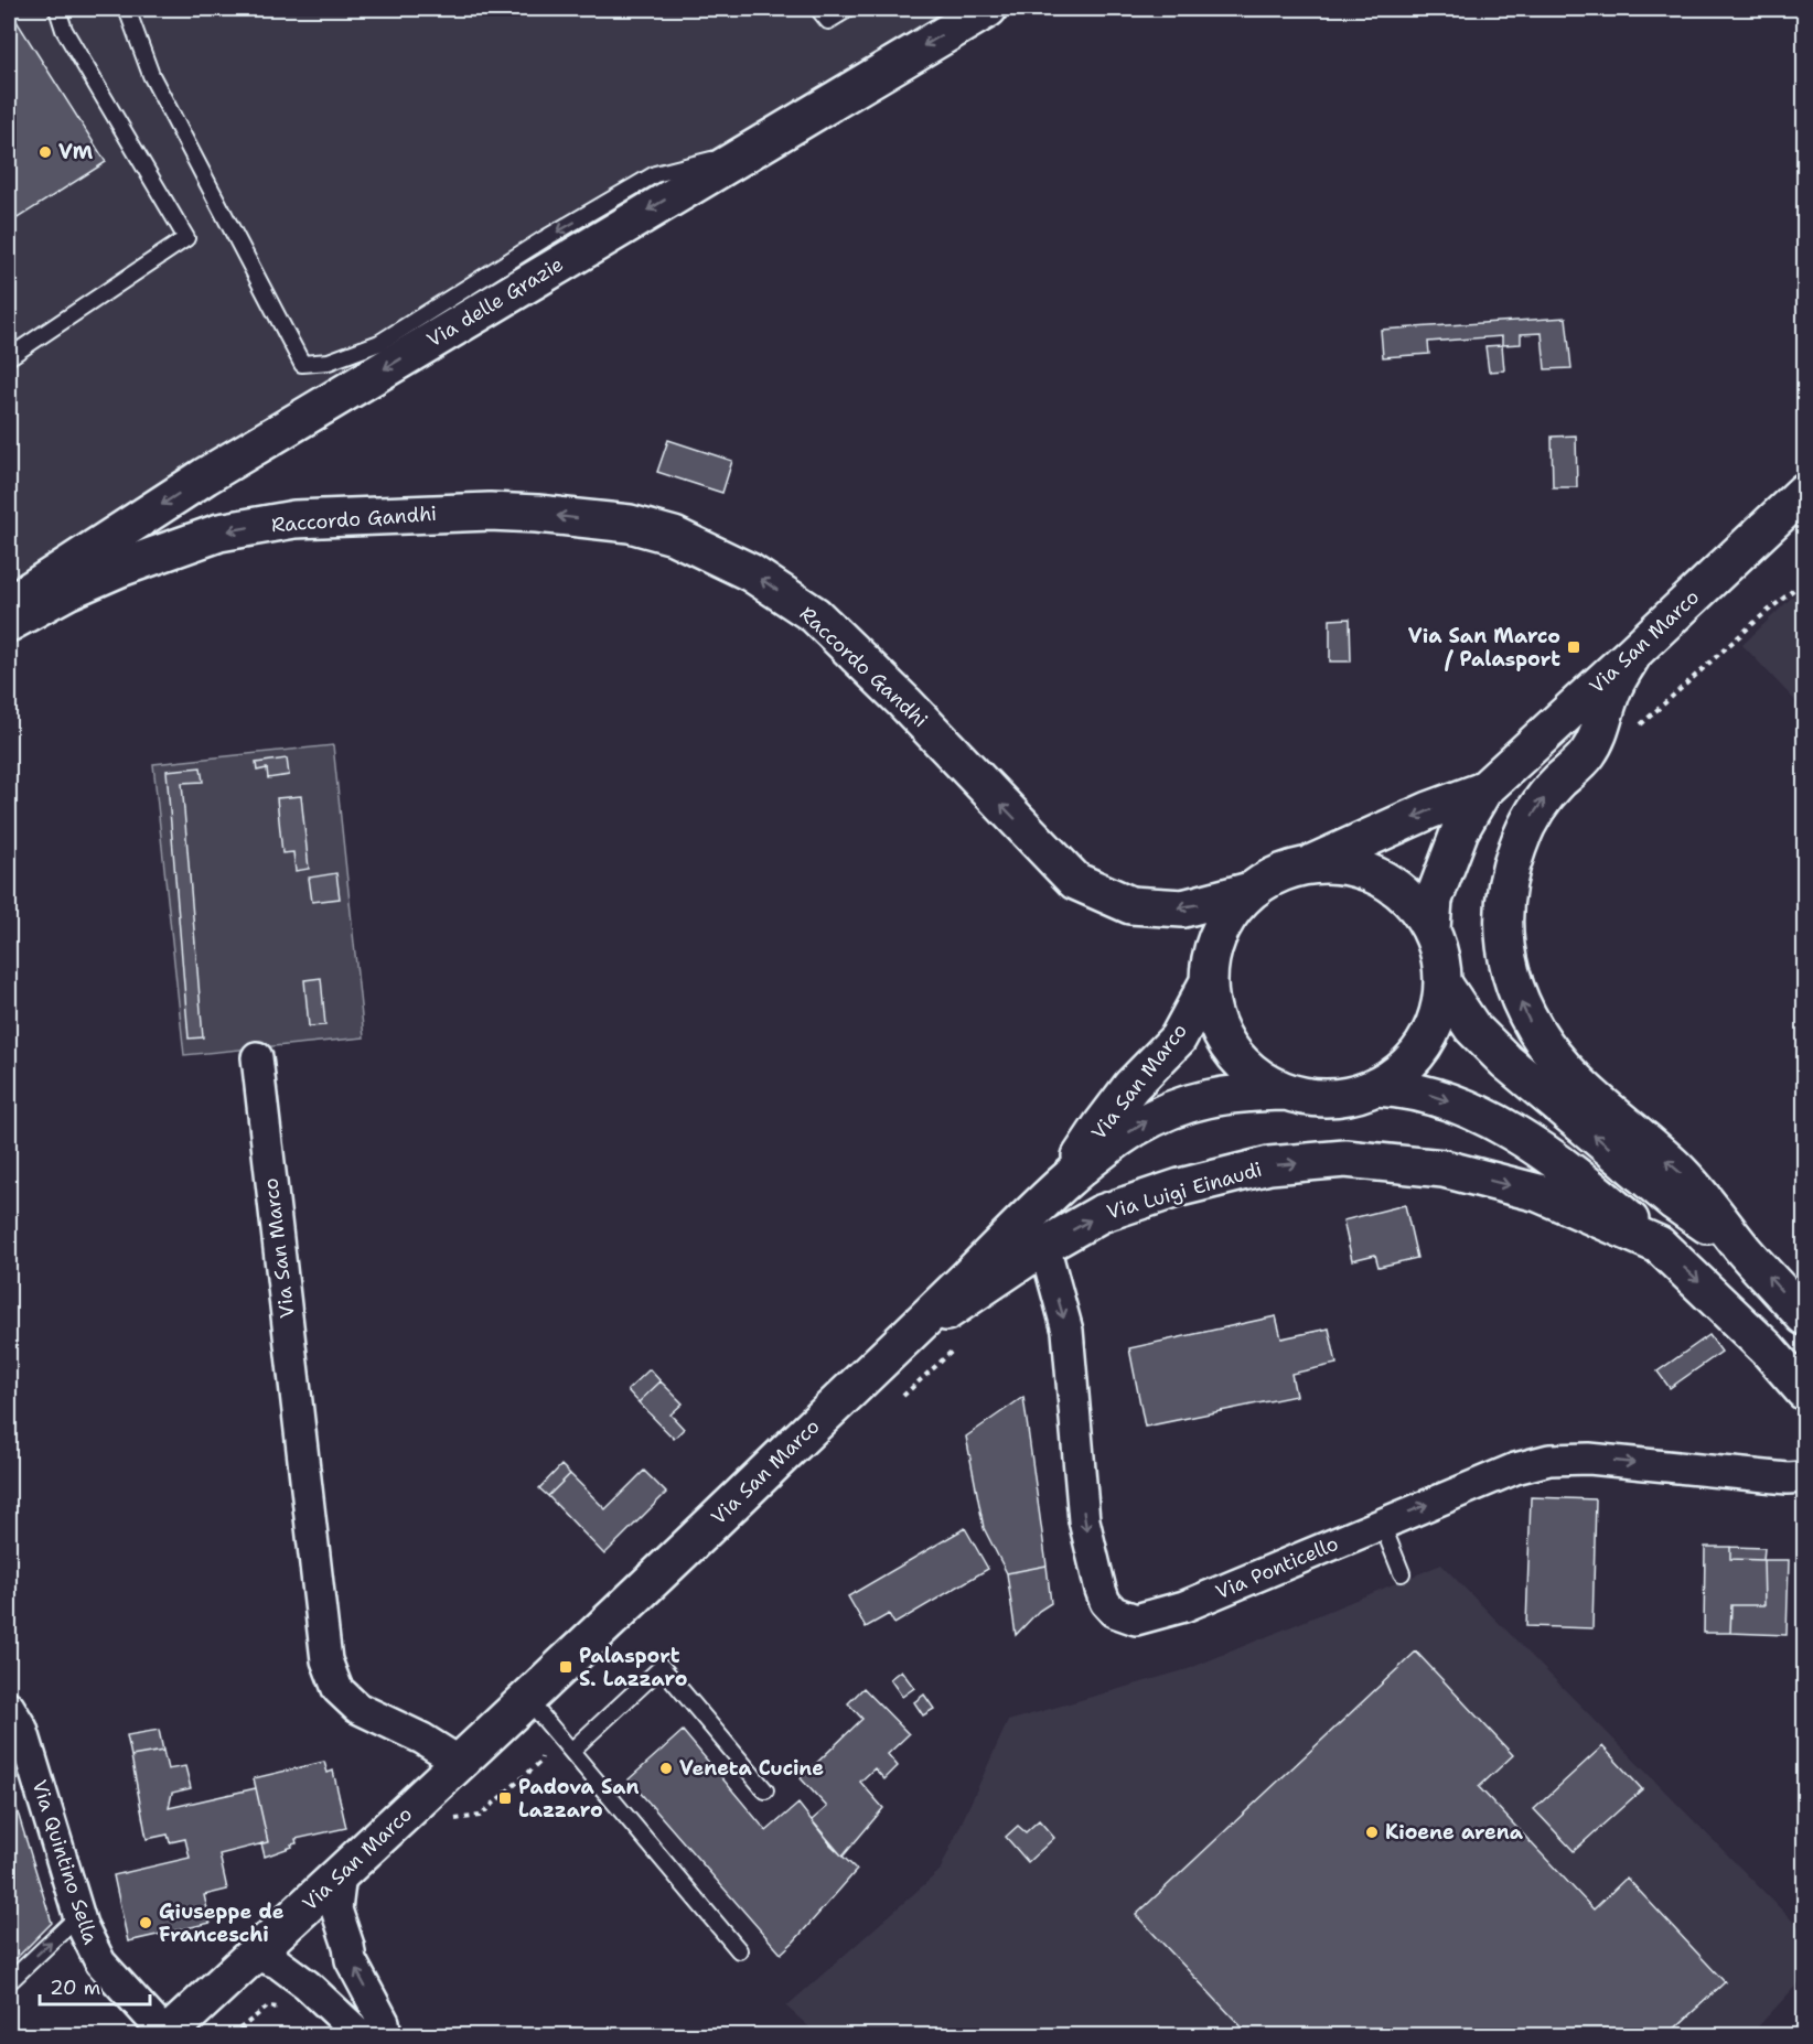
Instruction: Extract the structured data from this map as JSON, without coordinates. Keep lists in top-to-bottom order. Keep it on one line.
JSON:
{"streets":{"main road":["Via delle Grazie","Raccordo Gandhi","Via San Marco","Via Luigi Einaudi"],"street":["Via Ponticello","Via Quintino Sella"]},"crossings":[["Raccordo Gandhi","Via San Marco"],["Raccordo Gandhi","Via Luigi Einaudi"],["Via San Marco","Via Luigi Einaudi"],["Via San Marco","Via Quintino Sella"],["Via Luigi Einaudi","Via Ponticello"]],"one_way":["Via delle Grazie","Raccordo Gandhi","Via Luigi Einaudi"],"places":{"other":["VM","Veneta Cucine","Kioene arena","Giuseppe de Franceschi"],"transit":["Via San Marco / Palasport","Palasport S. Lazzaro","Padova San Lazzaro"]},"scale_bar":"20 m"}
